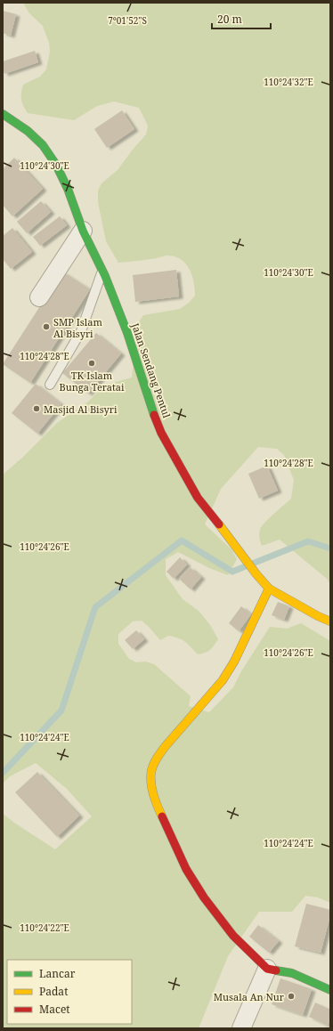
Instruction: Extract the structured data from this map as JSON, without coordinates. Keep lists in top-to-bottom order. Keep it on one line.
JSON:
{"streets":{"street":["Jalan Sendang Pentul"]},"places":["SMP Islam Al Bisyri","TK Islam Bunga Teratai","Masjid Al Bisyri","Musala An Nur"],"legend":["Lancar","Padat","Macet"],"scale_bar":"20 m","coordinates":["7°01'52\"S","110°24'32\"E","110°24'30\"E","110°24'28\"E","110°24'26\"E","110°24'24\"E","110°24'22\"E"]}
